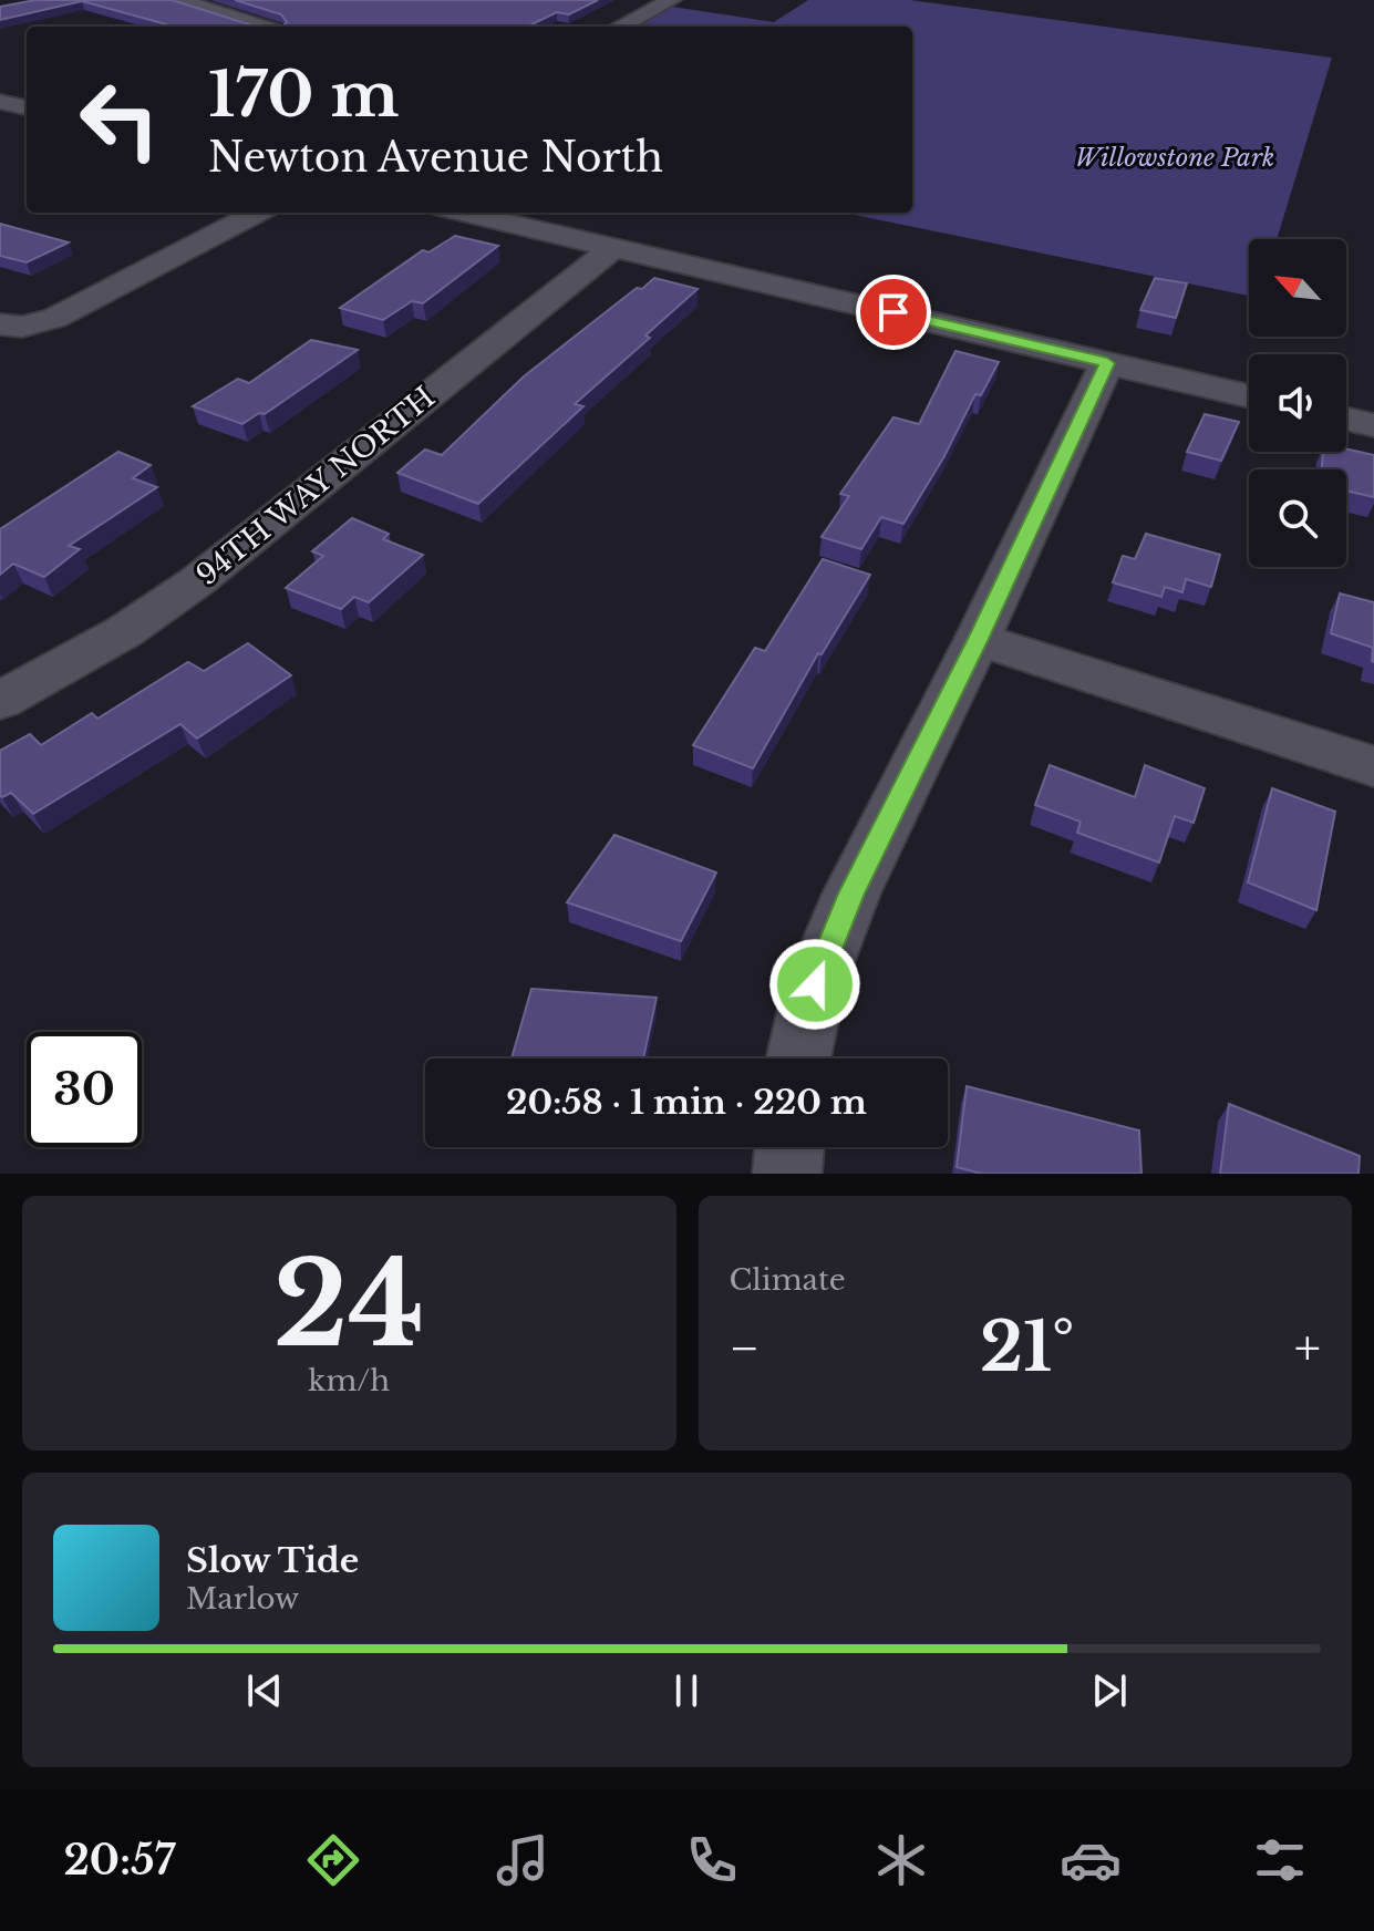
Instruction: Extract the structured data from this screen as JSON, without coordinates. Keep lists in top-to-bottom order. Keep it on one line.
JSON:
{"streets":{"street":["94TH WAY NORTH"]},"parks":["Willowstone Park"],"north":"top left","page":{"turn":["170 m","Newton Avenue North"],"limit":"30","trip":"20:58 · 1 min · 220 m","tile":[["24","km/h"],"Climate"],"heat":["−","21°","+"],"song":["Slow Tide","Marlow"],"tabs":"20:57"}}
